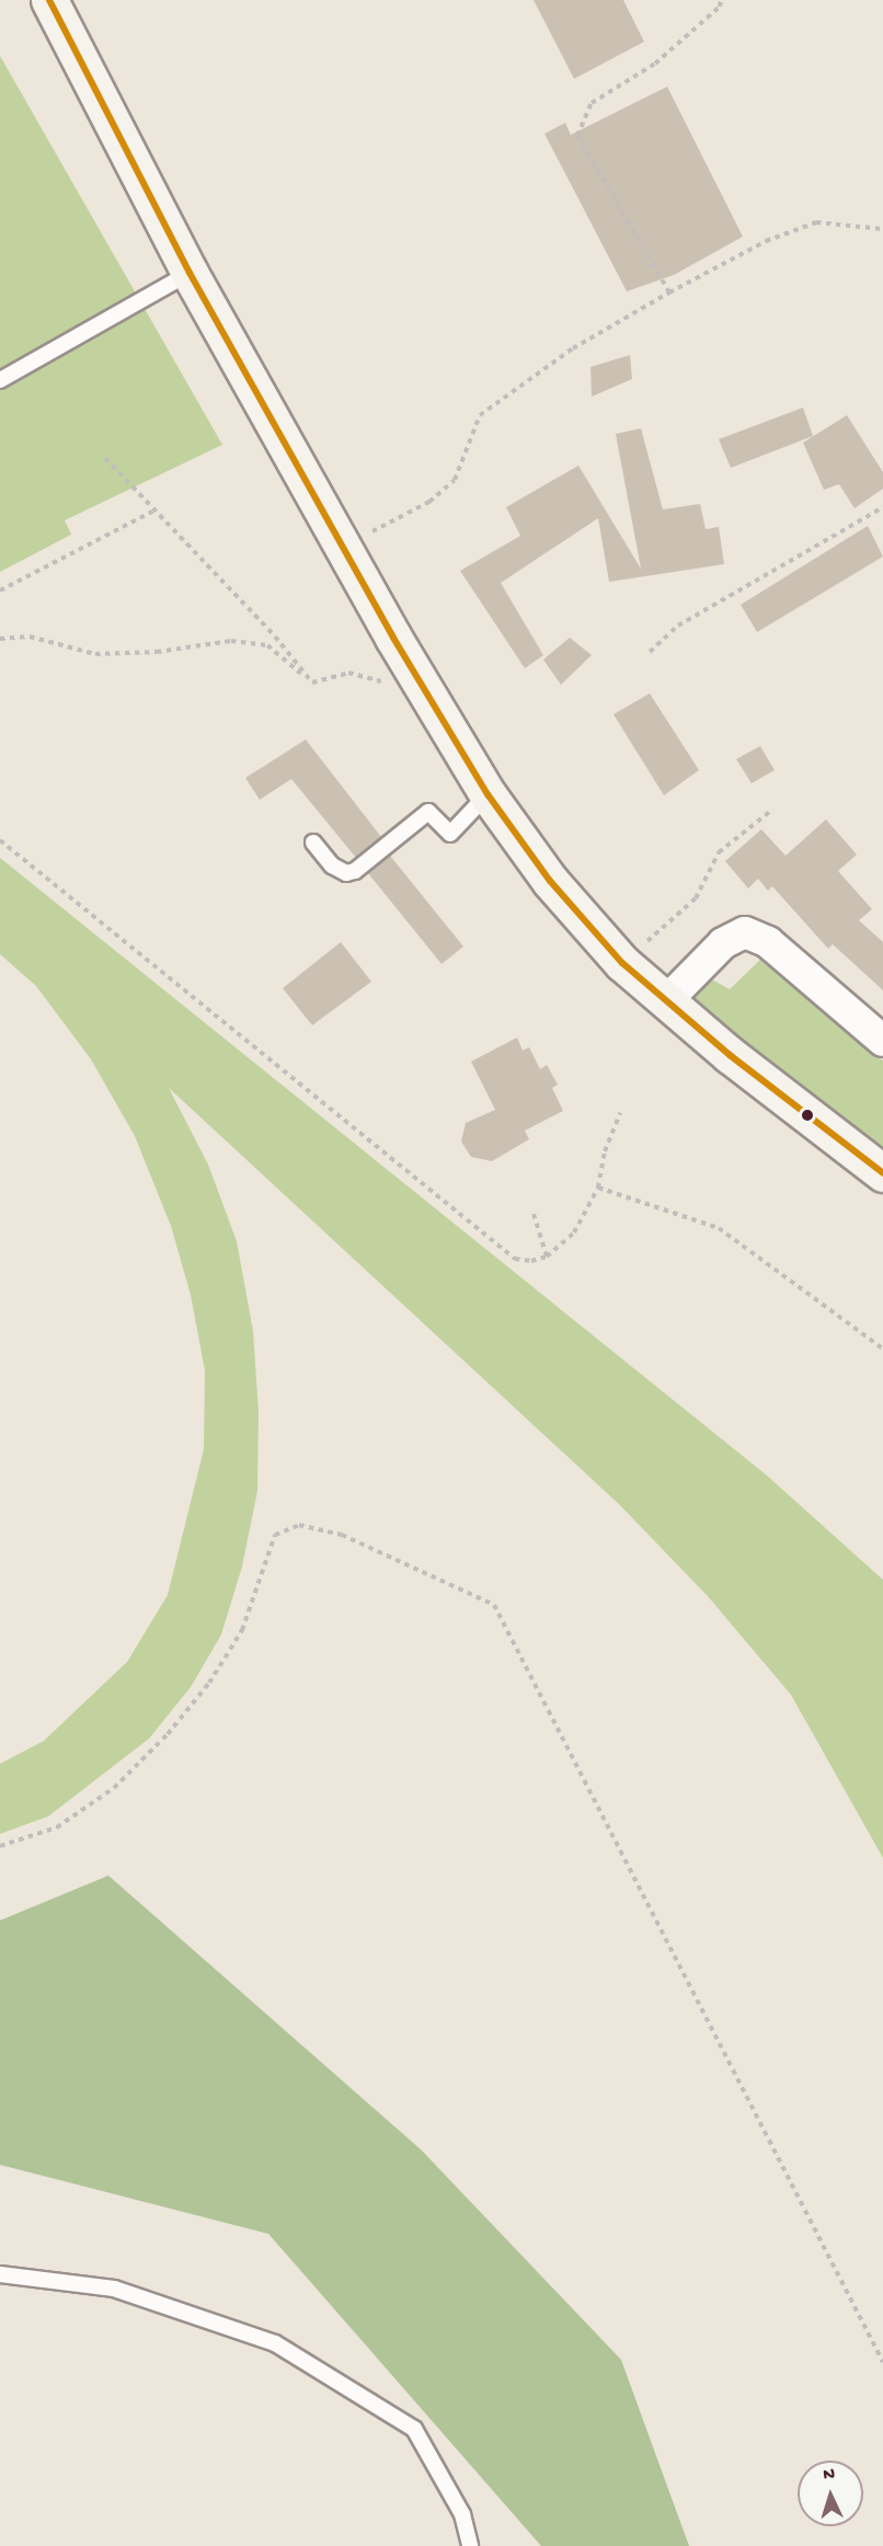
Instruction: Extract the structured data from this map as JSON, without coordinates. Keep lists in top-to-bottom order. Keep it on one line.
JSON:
{"north":"top"}
